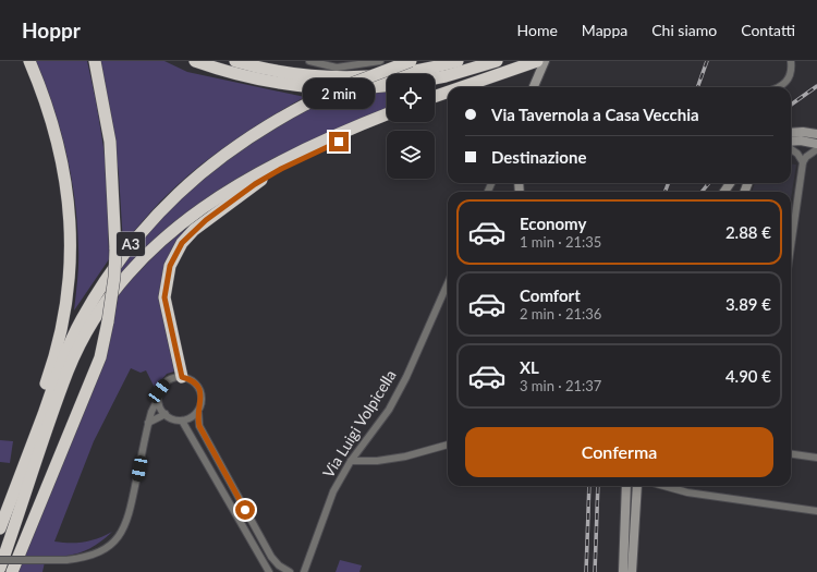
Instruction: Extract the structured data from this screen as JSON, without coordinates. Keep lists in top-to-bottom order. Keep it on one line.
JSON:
{"streets":{"highway":["A3"],"street":["Via Luigi Volpicella"]},"page":{"header":"Hoppr","nav":["Home","Mappa","Chi siamo","Contatti"],"bubble":"2 min","banner":["Via Tavernola a Casa Vecchia","Destinazione"],"list":[{"name":"Economy","note":"1 min · 21:35","value":"2.88 €"},{"name":"Comfort","note":"2 min · 21:36","value":"3.89 €"},{"name":"XL","note":"3 min · 21:37","value":"4.90 €"}],"buttons":"Conferma"}}
